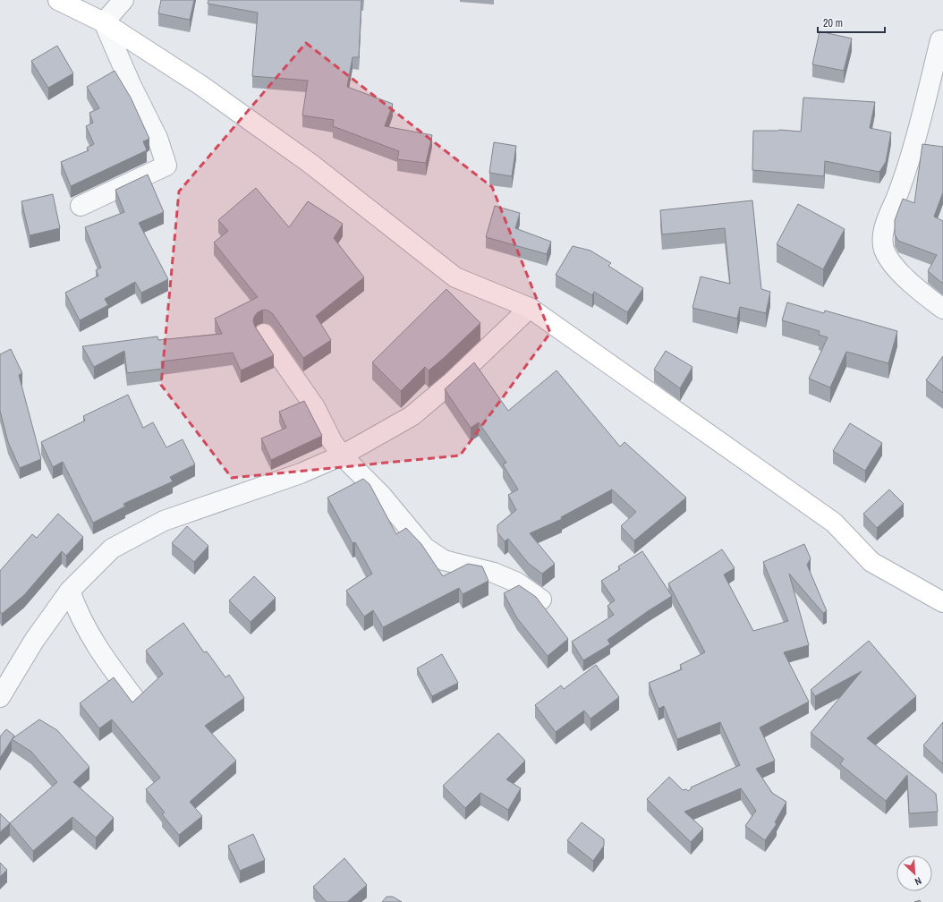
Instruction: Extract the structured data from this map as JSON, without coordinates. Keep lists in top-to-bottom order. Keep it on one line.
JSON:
{"scale_bar":"20 m","north":"bottom right"}
